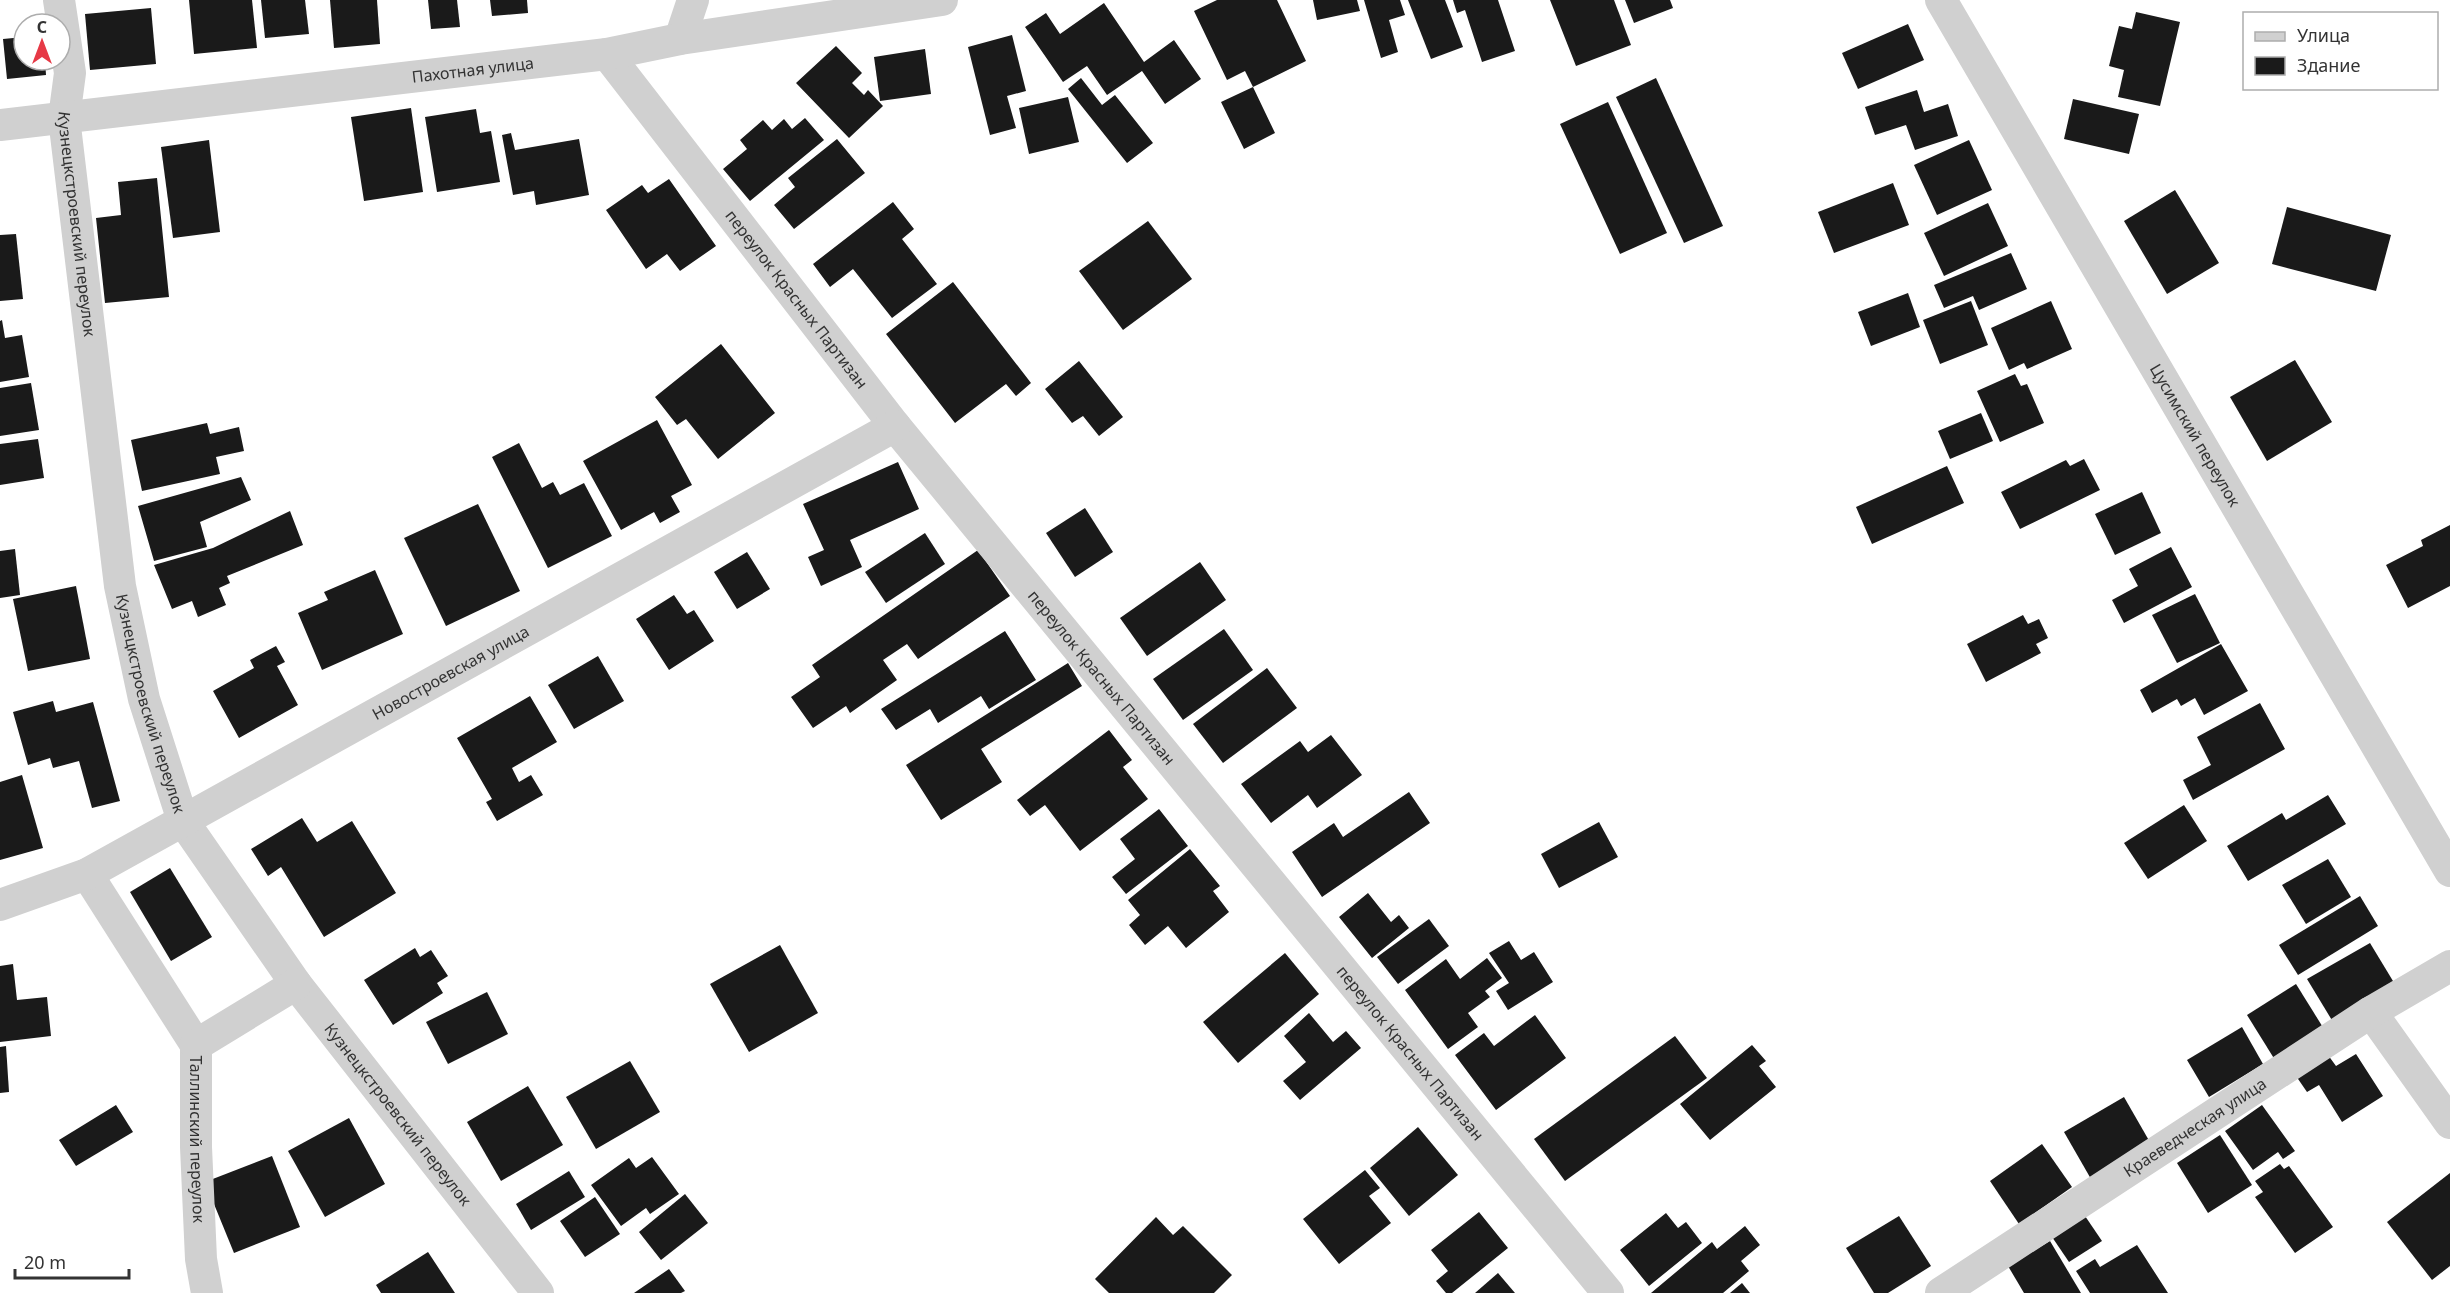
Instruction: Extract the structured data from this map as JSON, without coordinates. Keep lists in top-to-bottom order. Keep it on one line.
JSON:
{"streets":{"street":["Пахотная улица","Кузнецкстроевский переулок","переулок Красных Партизан","Цусимский переулок","Новостроевская улица","Краеведческая улица","Таллинский переулок"]},"crossings":[["Пахотная улица","Кузнецкстроевский переулок"],["Пахотная улица","переулок Красных Партизан"],["Кузнецкстроевский переулок","Новостроевская улица"],["переулок Красных Партизан","Новостроевская улица"],["Новостроевская улица","Таллинский переулок"]],"legend":["Улица","Здание"],"scale_bar":"20 m","north":"top"}
